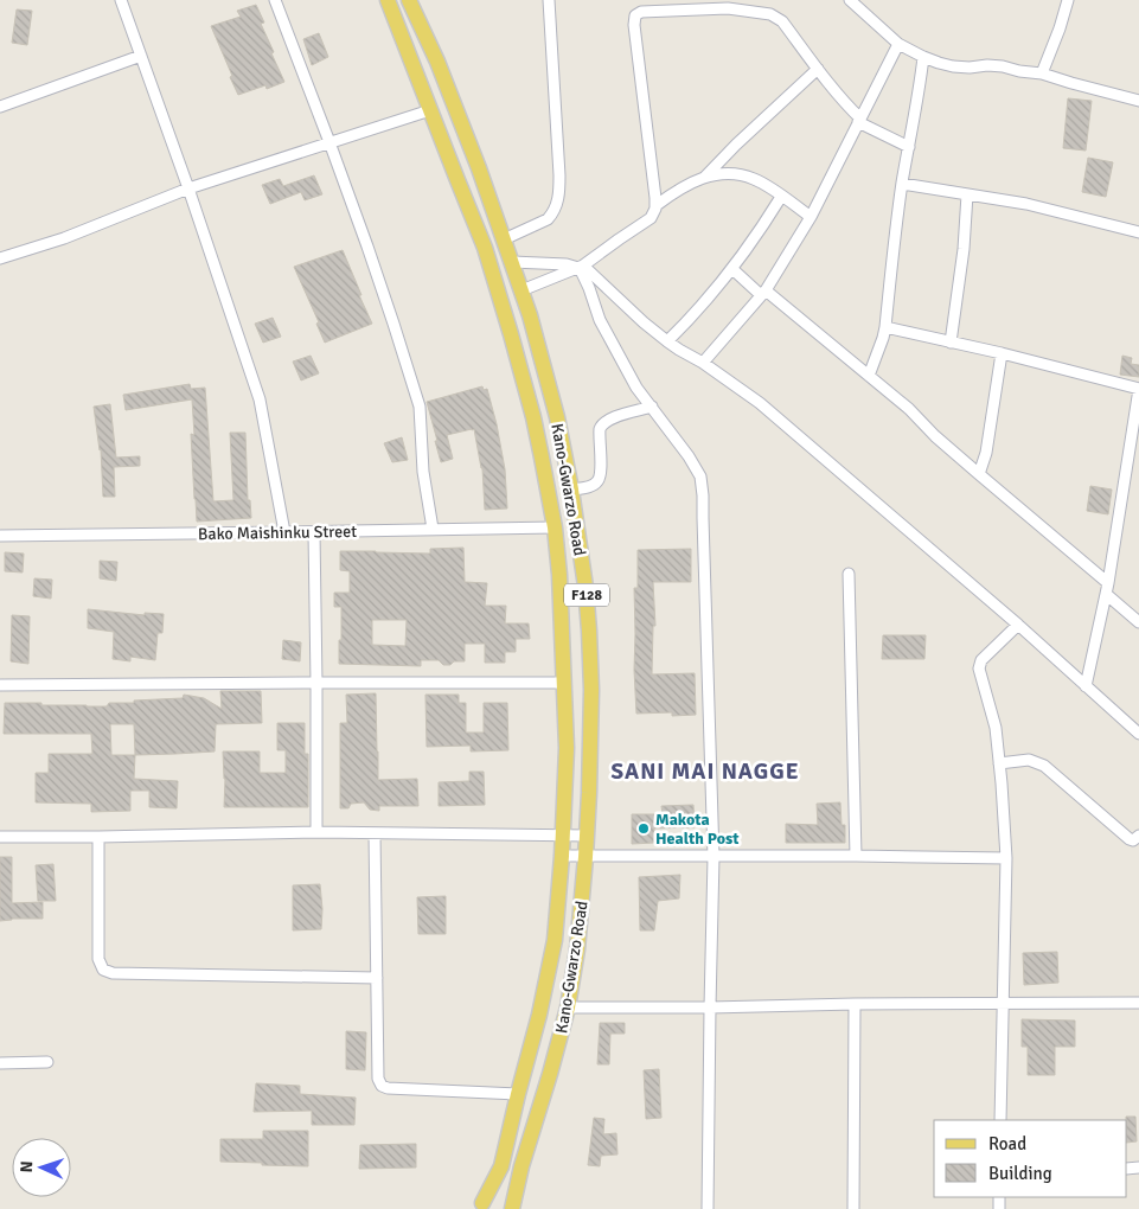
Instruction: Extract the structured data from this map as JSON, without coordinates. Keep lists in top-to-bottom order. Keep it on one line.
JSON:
{"streets":{"main road":["Kano-Gwarzo Road","F128"],"street":["Bako Maishinku Street"]},"crossings":[["Kano-Gwarzo Road","Bako Maishinku Street"],["Kano-Gwarzo Road","F128"]],"districts":["SANI MAI NAGGE"],"places":["Makota Health Post"],"legend":["Road","Building"],"north":"left"}
